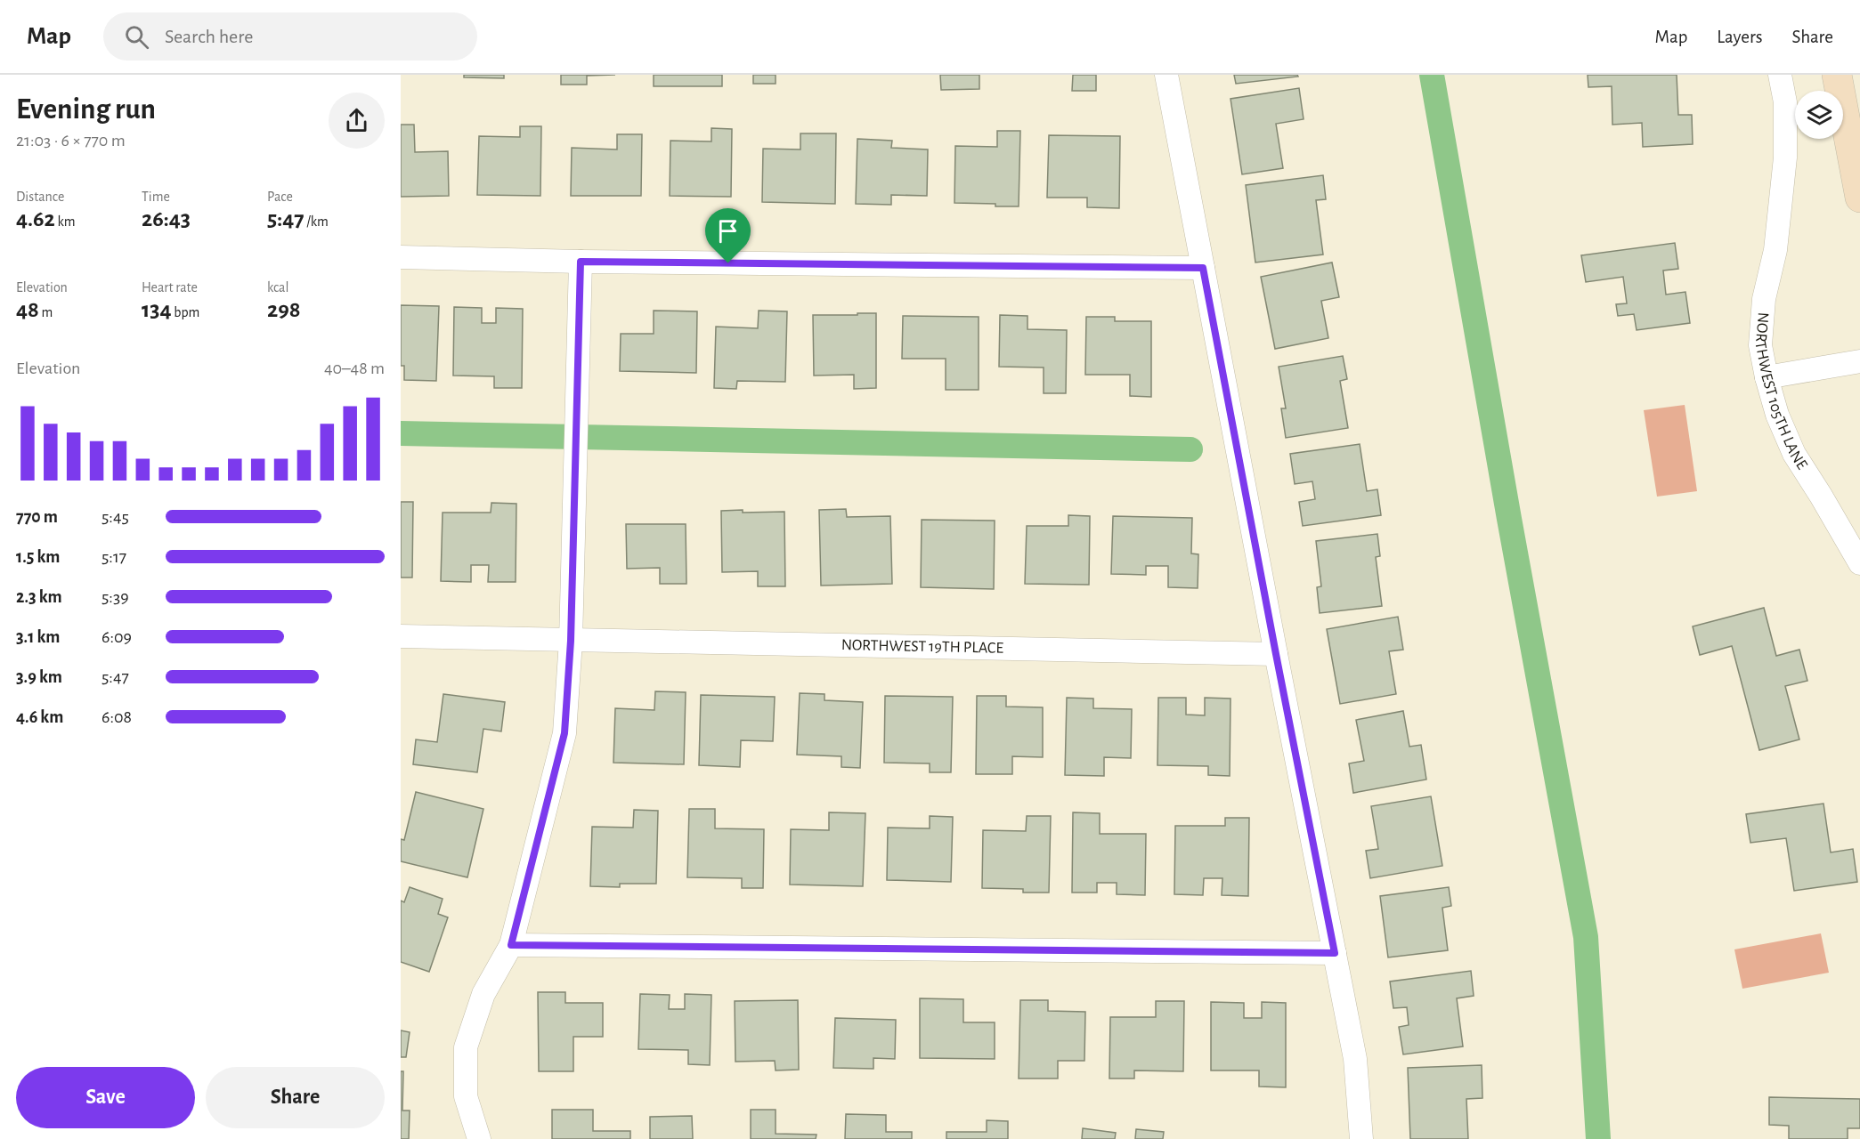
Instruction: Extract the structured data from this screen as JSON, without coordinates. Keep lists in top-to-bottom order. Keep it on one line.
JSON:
{"streets":{"street":["NORTHWEST 105TH LANE","NORTHWEST 19TH PLACE"]},"page":{"header":"Map","search":"Search here","nav":["Map","Layers","Share"],"heading":["Evening run","21:03 · 6 × 770 m"],"stats":[["Distance","4.62 km"],["Time","26:43"],["Pace","5:47 /km"],["Elevation","48 m"],["Heart rate","134 bpm"],["kcal","298"]],"chart":["Elevation","40–48 m"],"list":[{"name":"770 m","note":"5:45"},{"name":"1.5 km","note":"5:17"},{"name":"2.3 km","note":"5:39"},{"name":"3.1 km","note":"6:09"},{"name":"3.9 km","note":"5:47"},{"name":"4.6 km","note":"6:08"}],"buttons":["Save","Share"]}}
